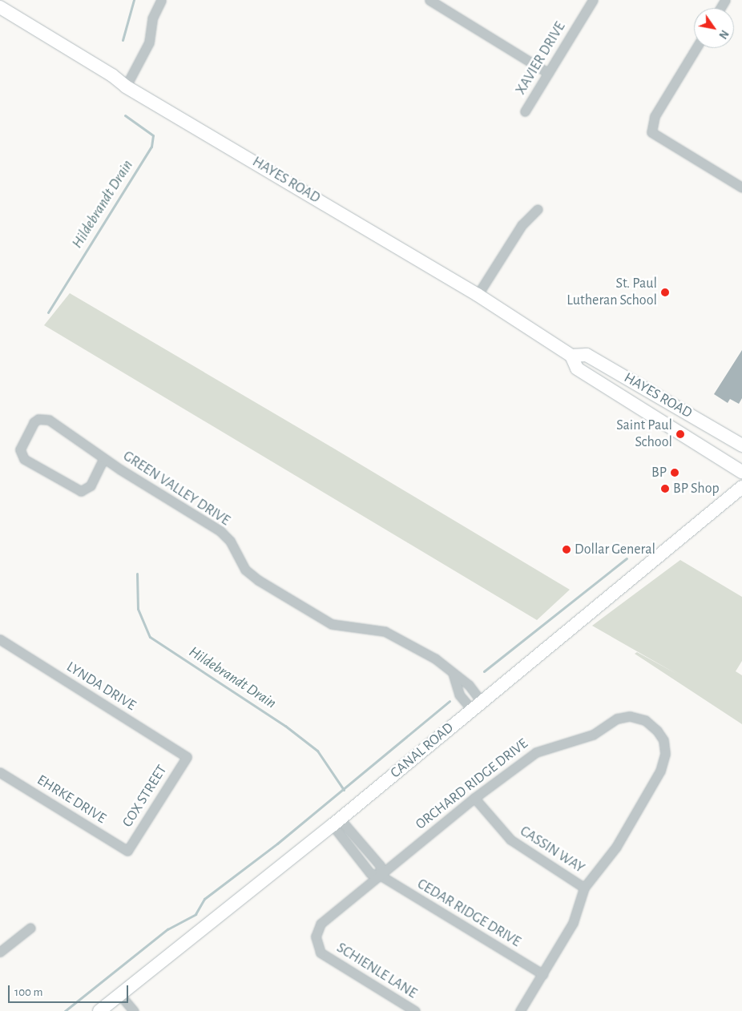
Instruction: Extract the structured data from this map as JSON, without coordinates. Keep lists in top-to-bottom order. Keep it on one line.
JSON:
{"streets":{"street":["XAVIER DRIVE","HAYES ROAD","GREEN VALLEY DRIVE","LYNDA DRIVE","CANAL ROAD","ORCHARD RIDGE DRIVE","COX STREET","EHRKE DRIVE","CASSIN WAY","CEDAR RIDGE DRIVE","SCHIENLE LANE"]},"crossings":[["GREEN VALLEY DRIVE","CANAL ROAD"],["LYNDA DRIVE","COX STREET"],["CANAL ROAD","CEDAR RIDGE DRIVE"],["ORCHARD RIDGE DRIVE","CASSIN WAY"],["ORCHARD RIDGE DRIVE","CEDAR RIDGE DRIVE"],["ORCHARD RIDGE DRIVE","SCHIENLE LANE"],["COX STREET","EHRKE DRIVE"]],"water":["Hildebrandt Drain"],"places":["St. Paul Lutheran School","Saint Paul School","BP","BP Shop","Dollar General"],"scale_bar":"100 m","north":"bottom right"}
